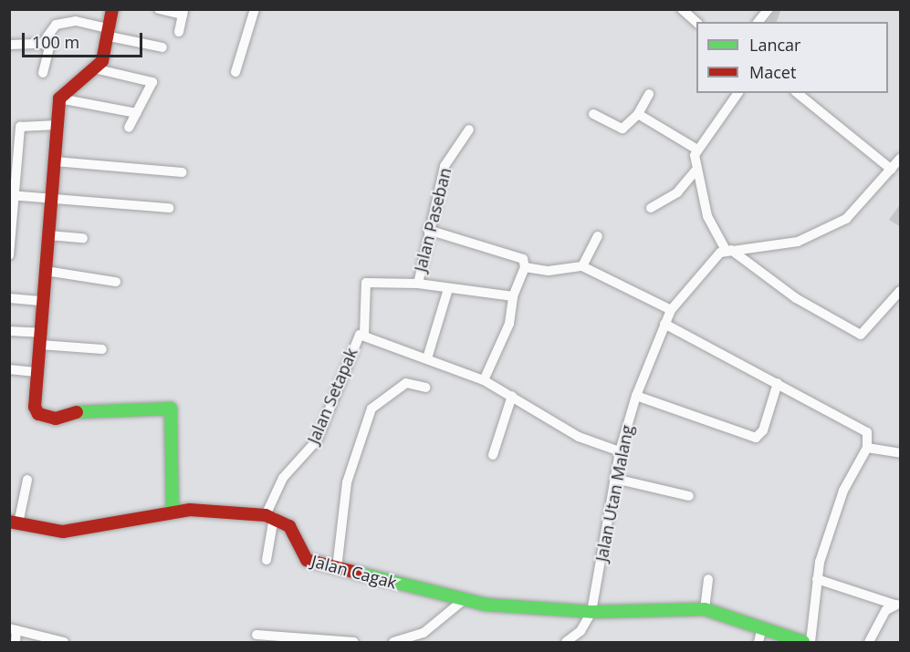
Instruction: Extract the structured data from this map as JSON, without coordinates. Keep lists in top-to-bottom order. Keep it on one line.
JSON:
{"streets":{"street":["Jalan Paseban","Jalan Setapak","Jalan Utan Malang","Jalan Cagak"]},"crossings":[["Jalan Paseban","Jalan Setapak"],["Jalan Setapak","Jalan Utan Malang"],["Jalan Setapak","Jalan Cagak"],["Jalan Utan Malang","Jalan Cagak"]],"legend":["Lancar","Macet"],"scale_bar":"100 m"}
